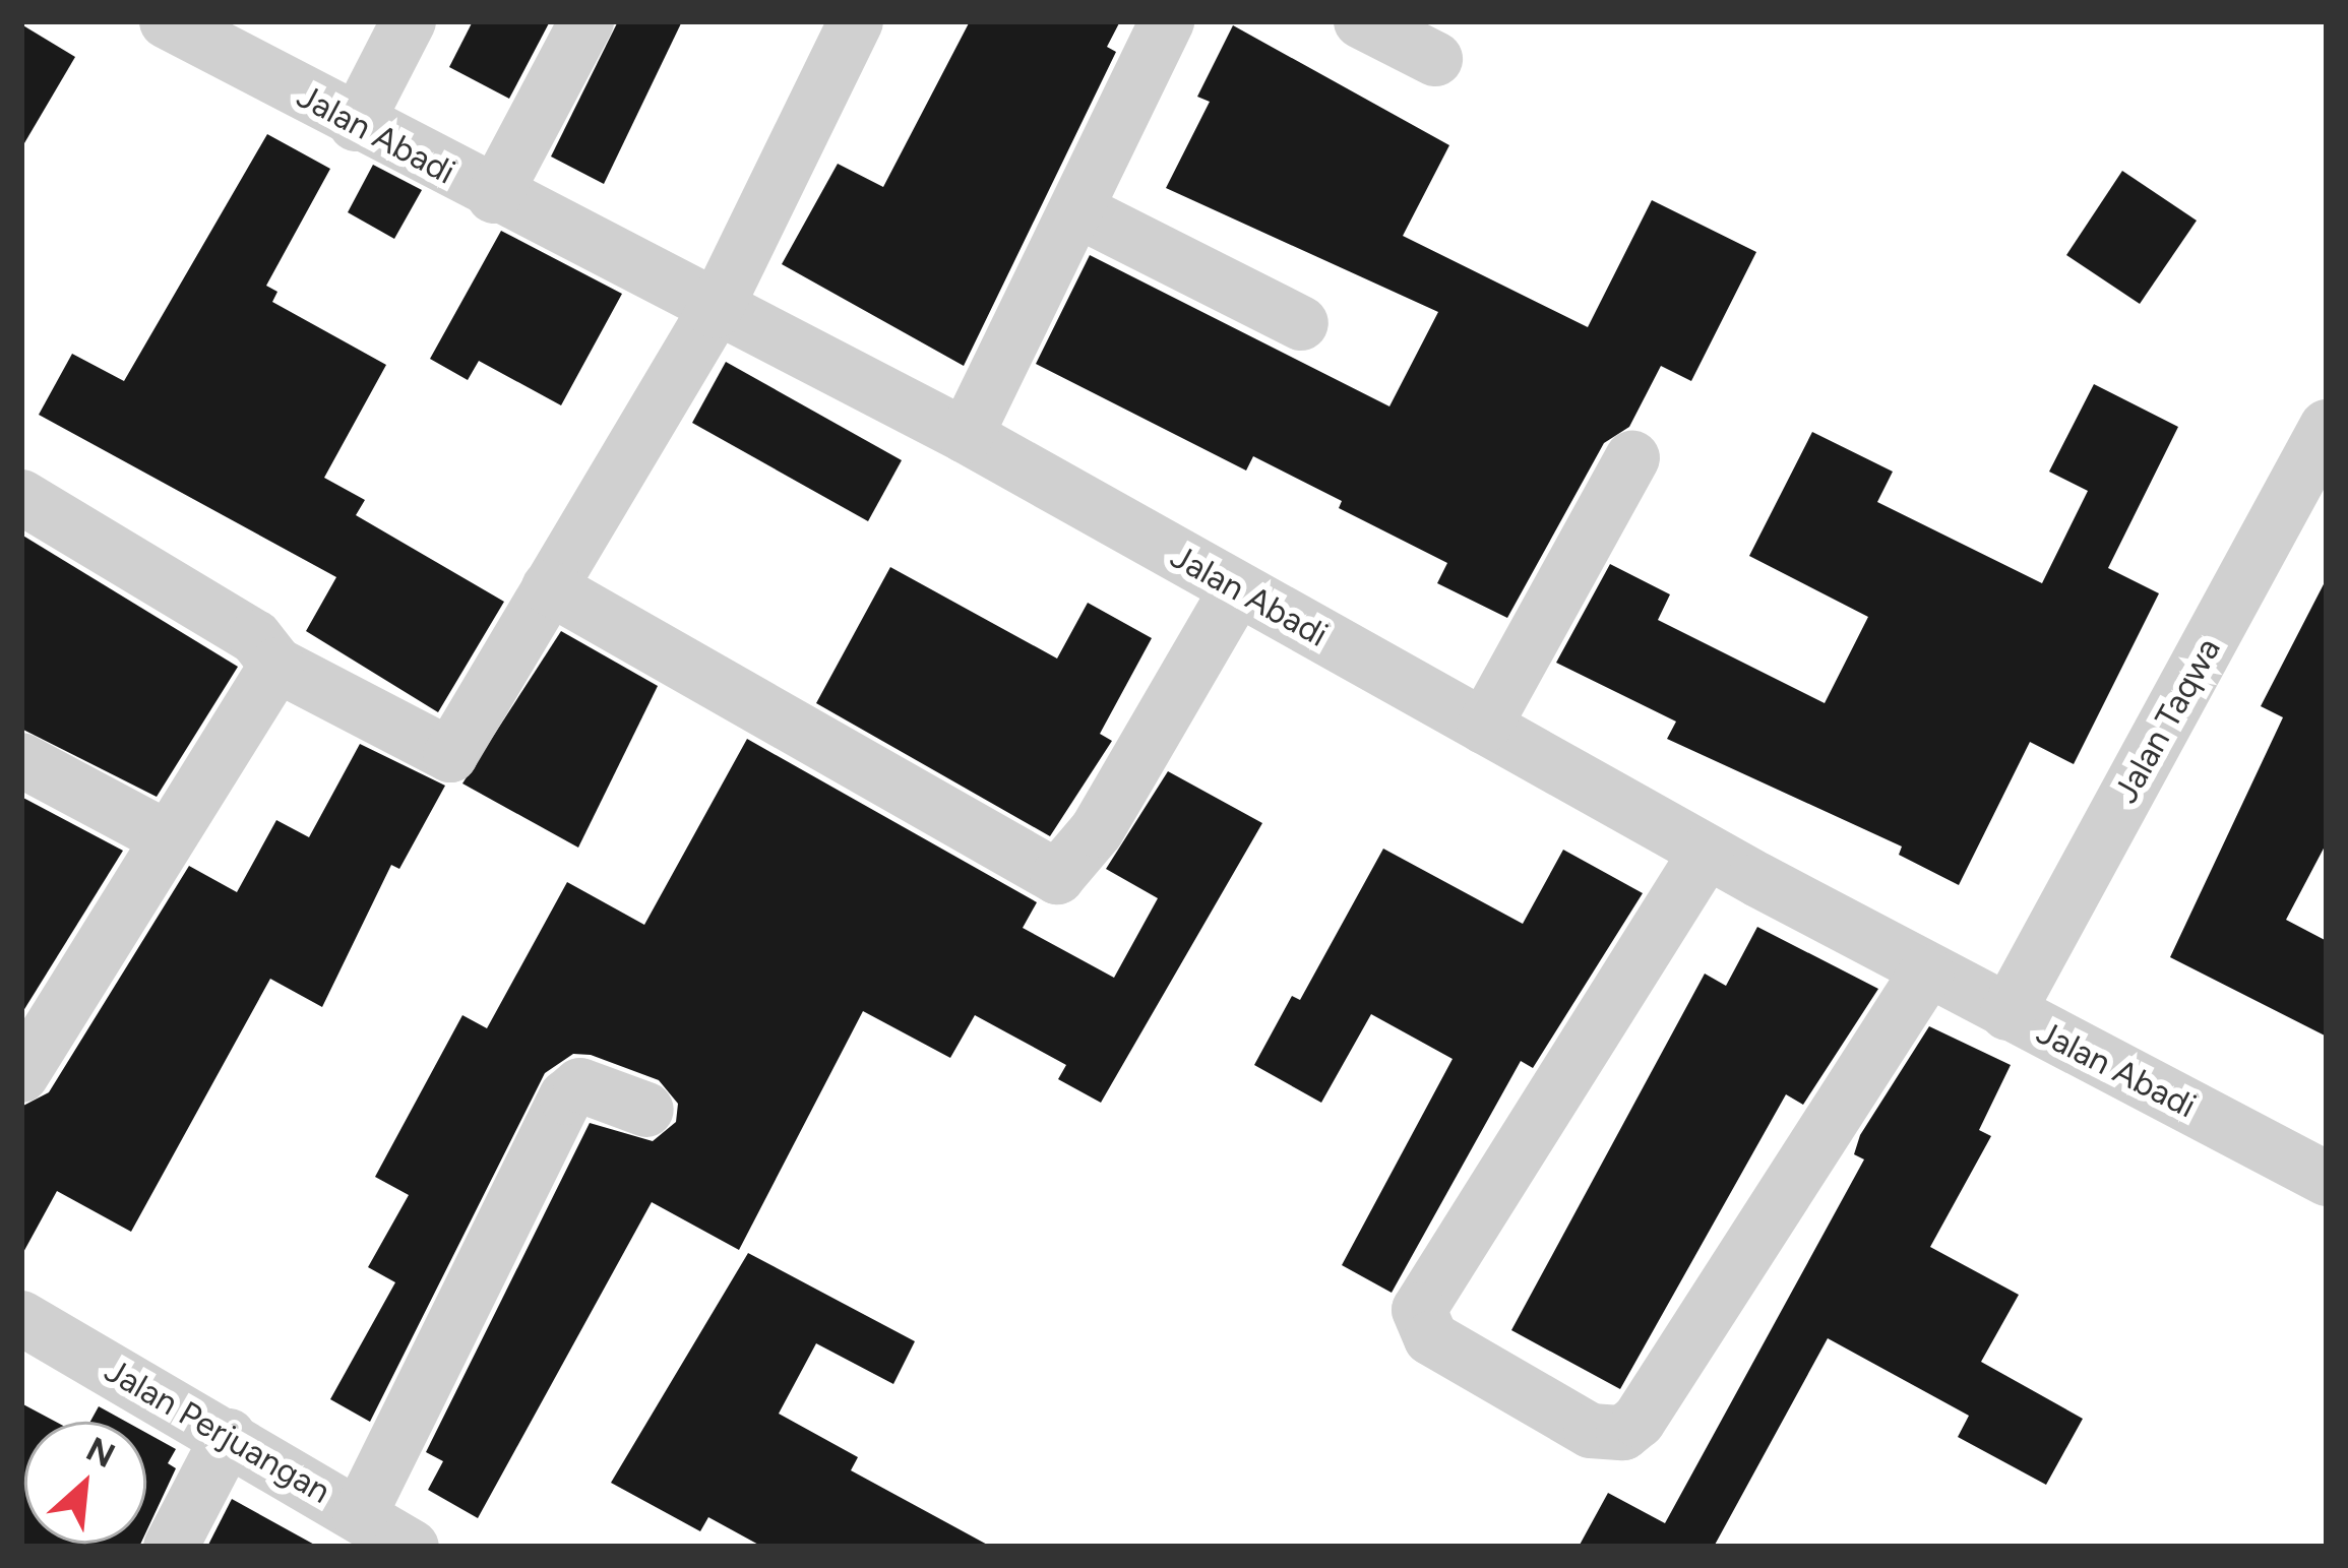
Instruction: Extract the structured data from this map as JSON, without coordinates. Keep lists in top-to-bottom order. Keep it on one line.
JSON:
{"streets":{"street":["Jalan Abadi","Jalan Taqwa","Jalan Perjuangan"]},"crossings":[["Jalan Abadi","Jalan Taqwa"]],"north":"top right"}
